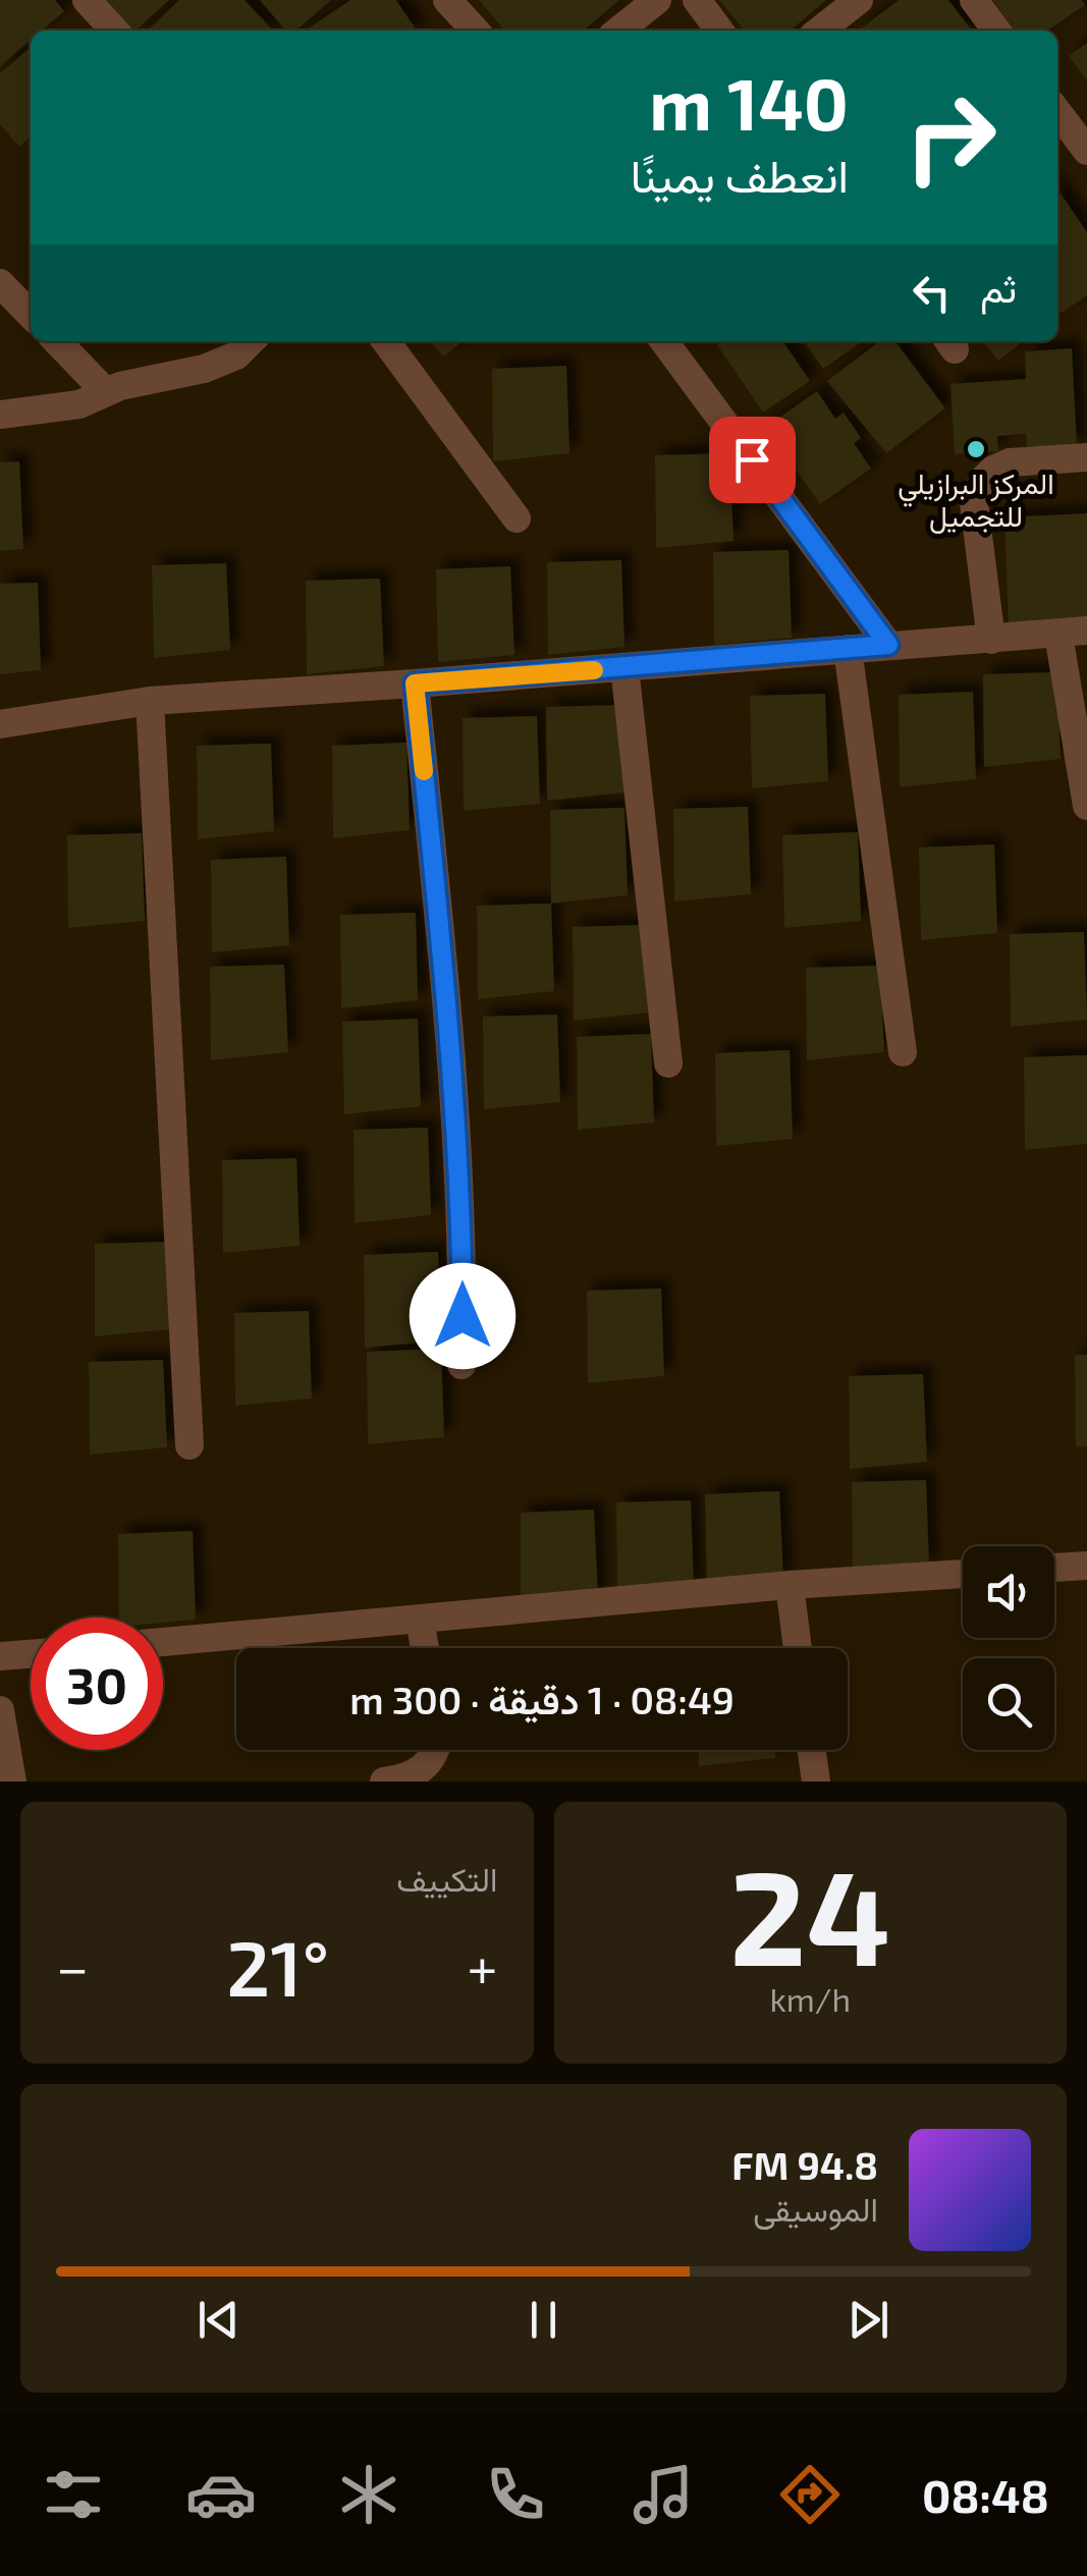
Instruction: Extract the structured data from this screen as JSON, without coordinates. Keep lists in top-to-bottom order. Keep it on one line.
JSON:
{"places":["المركز البرازيلي للتجميل"],"page":{"turn":["140 m","انعطف يمينًا"],"then":"ثم","limit":"30","trip":"08:49 · 1 دقيقة · 300 m","tile":[["24","km/h"],"التكييف"],"heat":["−","21°","+"],"song":["94.8 FM","الموسيقى"],"tabs":"08:48"}}
